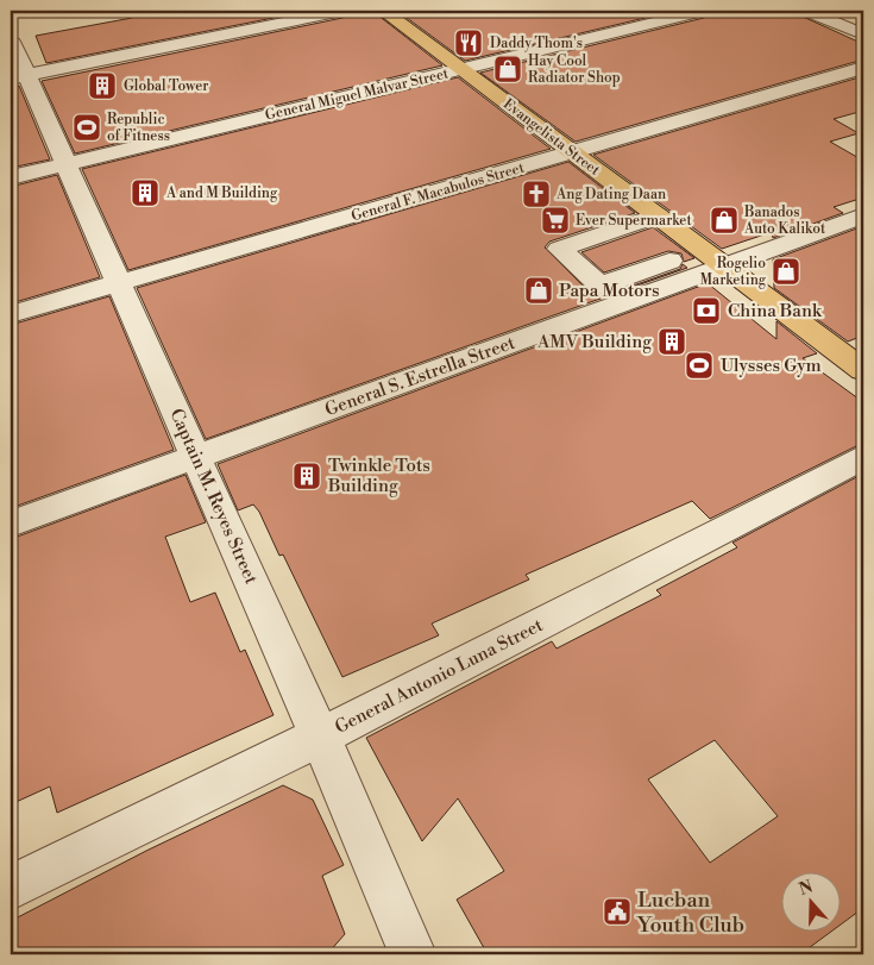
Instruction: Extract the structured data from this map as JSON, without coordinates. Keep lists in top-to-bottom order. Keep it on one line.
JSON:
{"streets":{"main road":["Evangelista Street"],"street":["General Miguel Malvar Street","General F. Macabulos Street","General S. Estrella Street","Captain M. Reyes Street","General Antonio Luna Street"]},"crossings":[["General Miguel Malvar Street","Evangelista Street"],["General Miguel Malvar Street","Captain M. Reyes Street"],["Evangelista Street","General F. Macabulos Street"],["Evangelista Street","General S. Estrella Street"],["General F. Macabulos Street","Captain M. Reyes Street"],["General S. Estrella Street","Captain M. Reyes Street"],["Captain M. Reyes Street","General Antonio Luna Street"]],"places":{"restaurant":["Daddy Thom's"],"shop":["Hay Cool Radiator Shop","Banados Auto Kalikot","Rogelio Marketing","Papa Motors"],"building":["Global Tower","A and M Building","AMV Building","Twinkle Tots Building"],"sports":["Republic of Fitness","Ulysses Gym"],"church":["Ang Dating Daan"],"supermarket":["Ever Supermarket"],"bank":["China Bank"],"public building":["Lucban Youth Club"]},"north":"top"}
